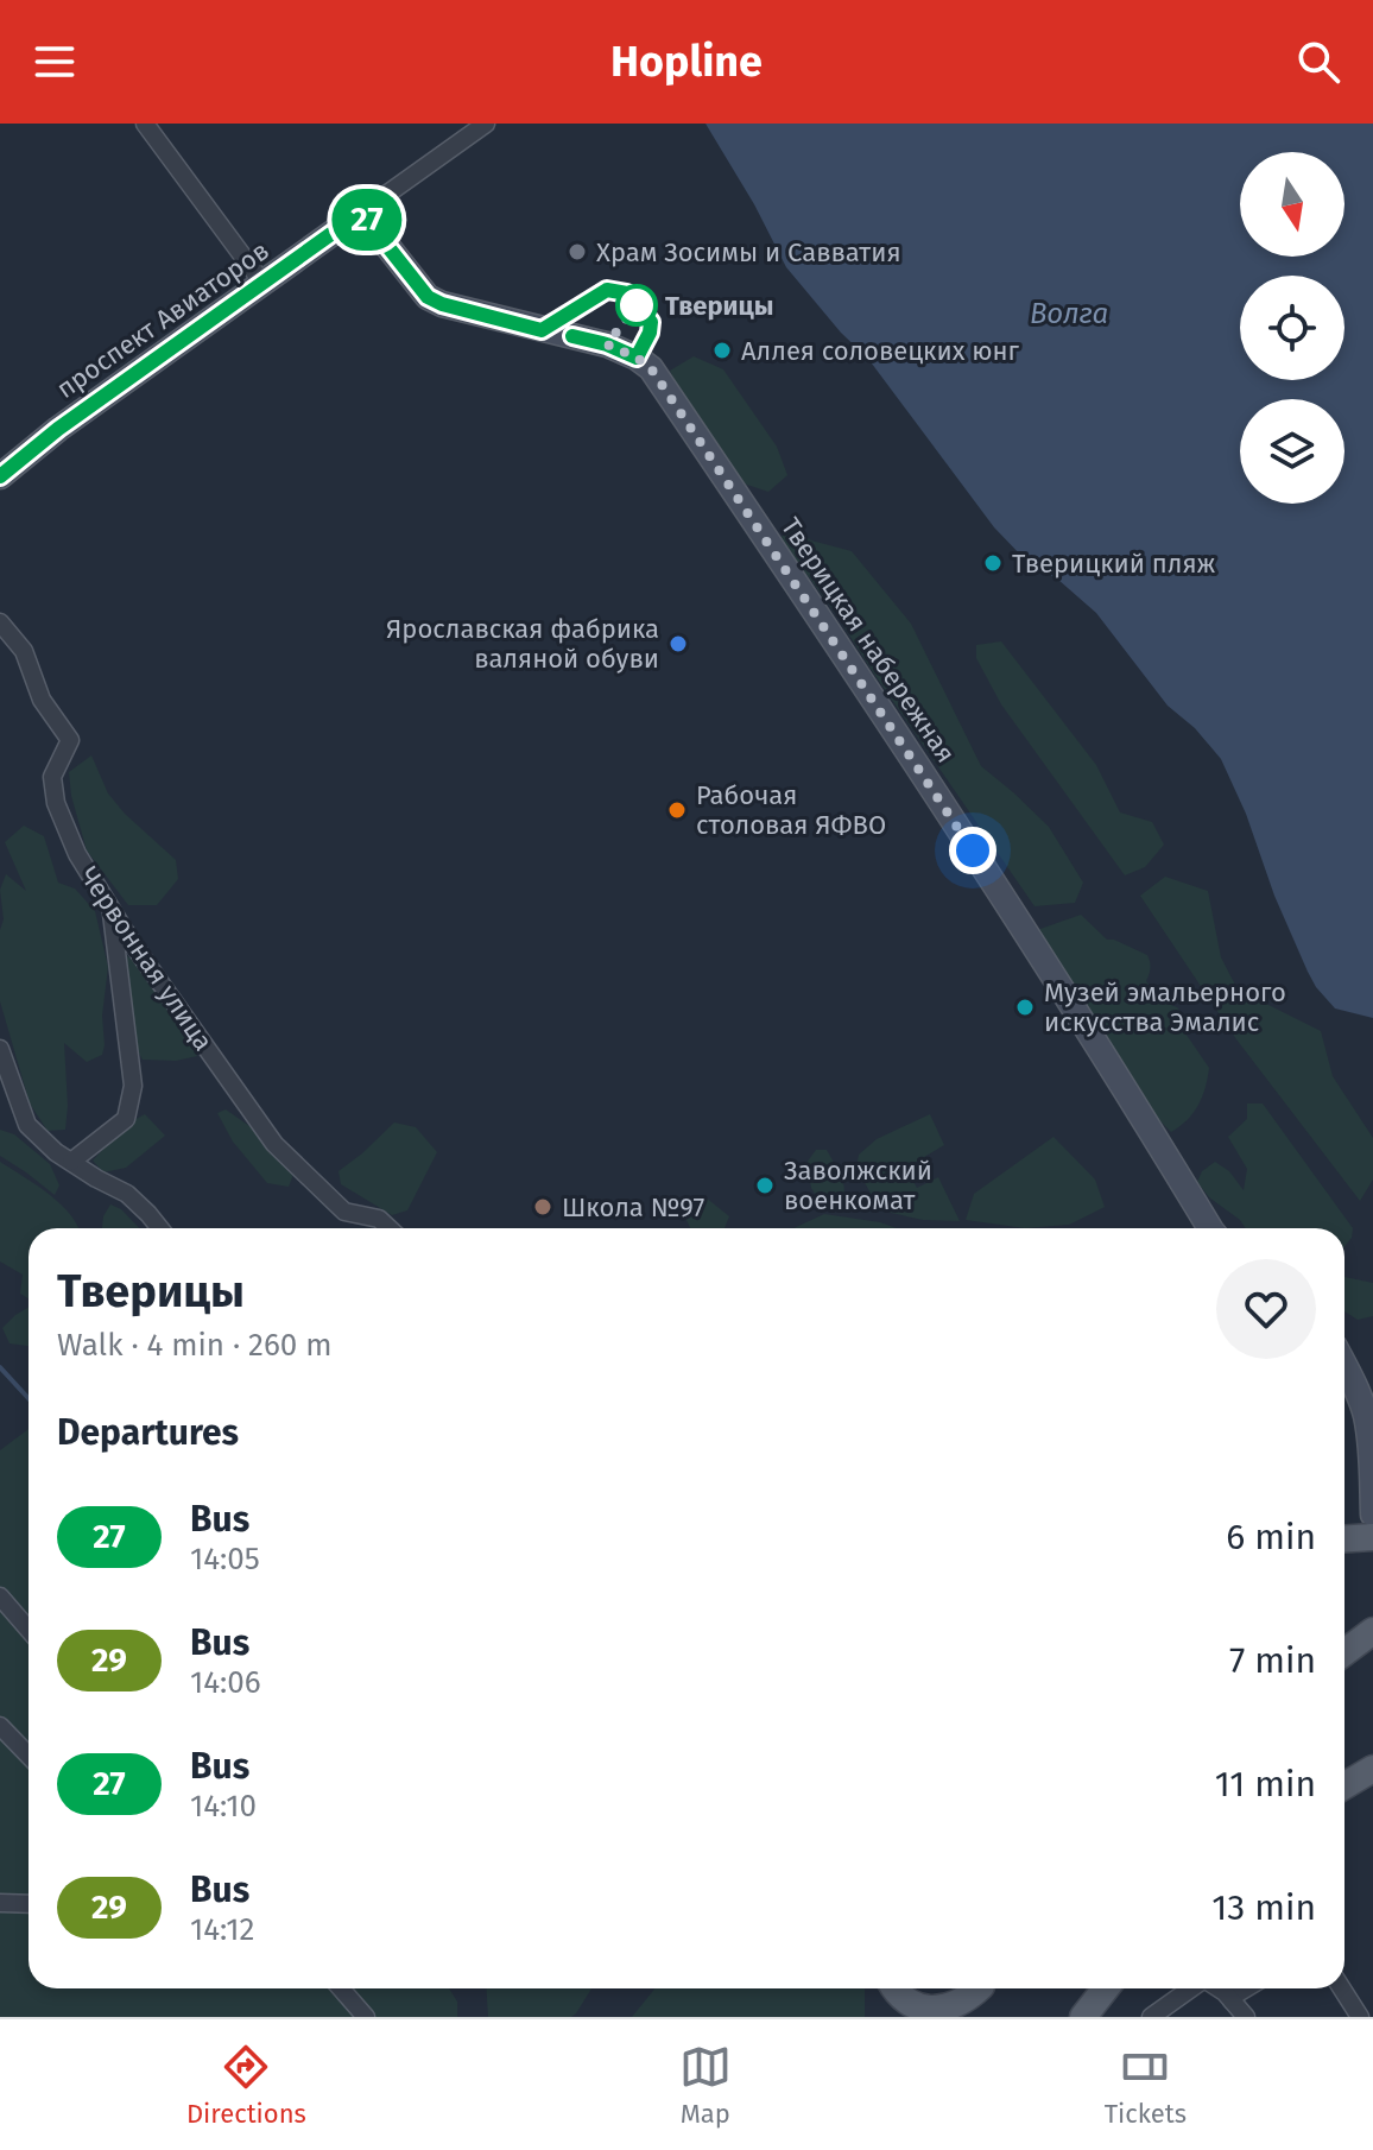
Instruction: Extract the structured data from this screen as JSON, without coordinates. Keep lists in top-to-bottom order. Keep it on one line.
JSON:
{"streets":{"street":["проспект Авиаторов","Тверицкая набережная","Червонная улица"]},"crossings":[["проспект Авиаторов","Тверицкая набережная"]],"water":["Волга"],"places":["Храм Зосимы и Савватия","Тверицы","Аллея соловецких юнг","Тверицкий пляж","Ярославская фабрика валяной обуви","Рабочая столовая ЯФВО","Музей эмальерного искусства Эмалис","Заволжский военкомат","Школа №97"],"lines":["bus line 27"],"north":"bottom","page":{"header":"Hopline","on_map":"27","heading":[["Тверицы","Walk · 4 min · 260 m"],"Departures"],"list":[{"mark":"27","name":"Bus","note":"14:05","value":"6 min"},{"mark":"29","name":"Bus","note":"14:06","value":"7 min"},{"mark":"27","name":"Bus","note":"14:10","value":"11 min"},{"mark":"29","name":"Bus","note":"14:12","value":"13 min"}],"tabs":["Directions","Map","Tickets"]}}
